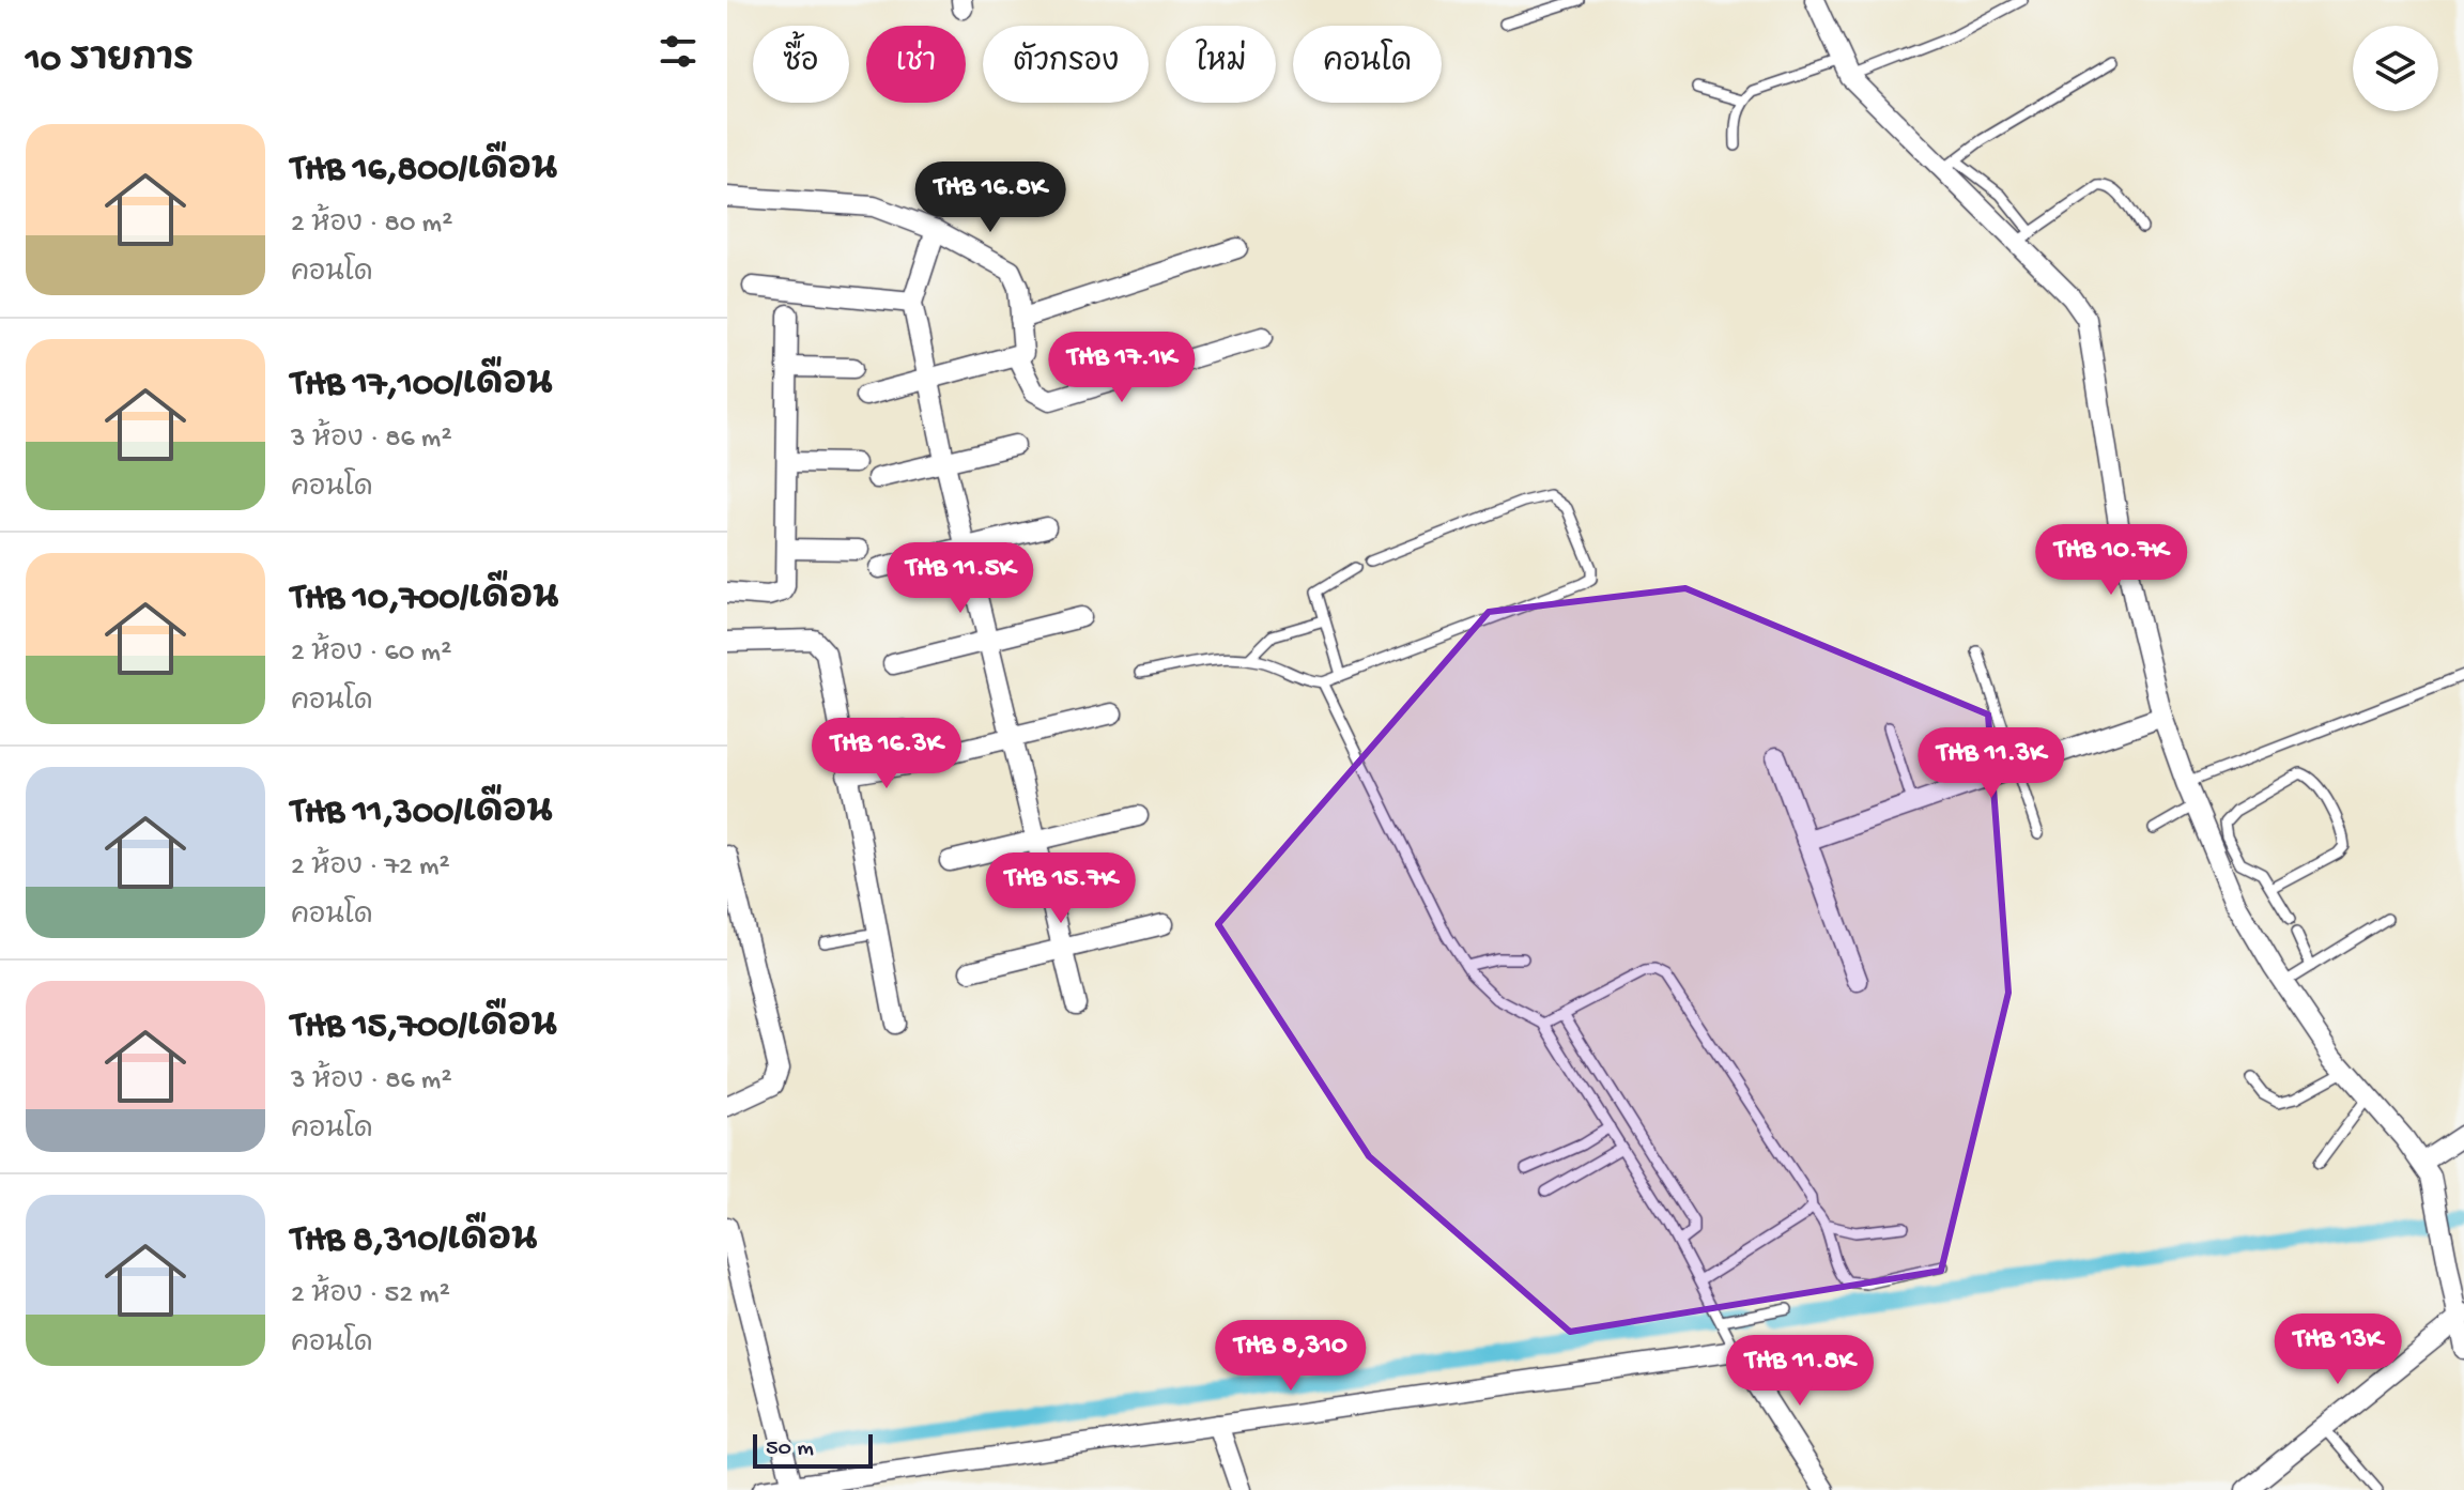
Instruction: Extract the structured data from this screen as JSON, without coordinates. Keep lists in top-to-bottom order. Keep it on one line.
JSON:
{"scale_bar":"50 m","page":{"heading":"10 รายการ","chip":["ซื้อ","เช่า","ตัวกรอง","ใหม่","คอนโด"],"list":[{"name":"THB 16,800/เดือน","note":"2 ห้อง · 80 m² · คอนโด"},{"name":"THB 17,100/เดือน","note":"3 ห้อง · 86 m² · คอนโด"},{"name":"THB 10,700/เดือน","note":"2 ห้อง · 60 m² · คอนโด"},{"name":"THB 11,300/เดือน","note":"2 ห้อง · 72 m² · คอนโด"},{"name":"THB 15,700/เดือน","note":"3 ห้อง · 86 m² · คอนโด"},{"name":"THB 8,310/เดือน","note":"2 ห้อง · 52 m² · คอนโด"}],"price":["THB 16.8K","THB 17.1K","THB 10.7K","THB 11.5K","THB 16.3K","THB 11.3K","THB 15.7K","THB 13K","THB 8,310","THB 11.8K"],"scale":"50 m"}}
